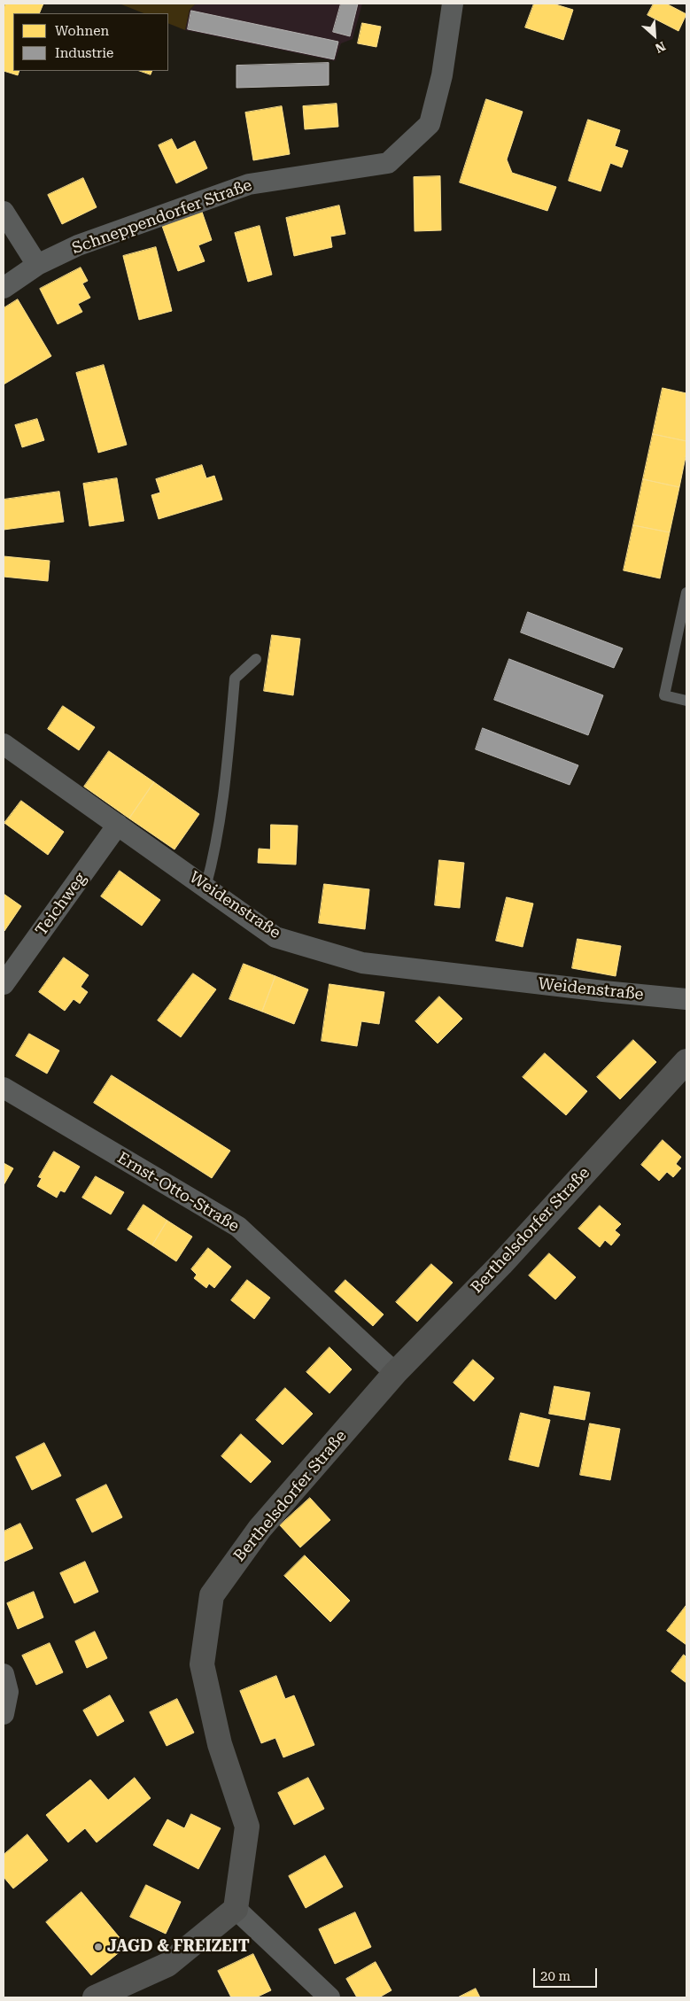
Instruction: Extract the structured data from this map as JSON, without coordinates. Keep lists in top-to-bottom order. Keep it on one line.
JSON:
{"streets":{"street":["Schneppendorfer Straße","Teichweg","Weidenstraße","Ernst-Otto-Straße","Berthelsdorfer Straße"]},"crossings":[["Teichweg","Weidenstraße"],["Ernst-Otto-Straße","Berthelsdorfer Straße"]],"places":["JAGD & FREIZEIT"],"legend":["Wohnen","Industrie"],"scale_bar":"20 m","north":"bottom right"}
